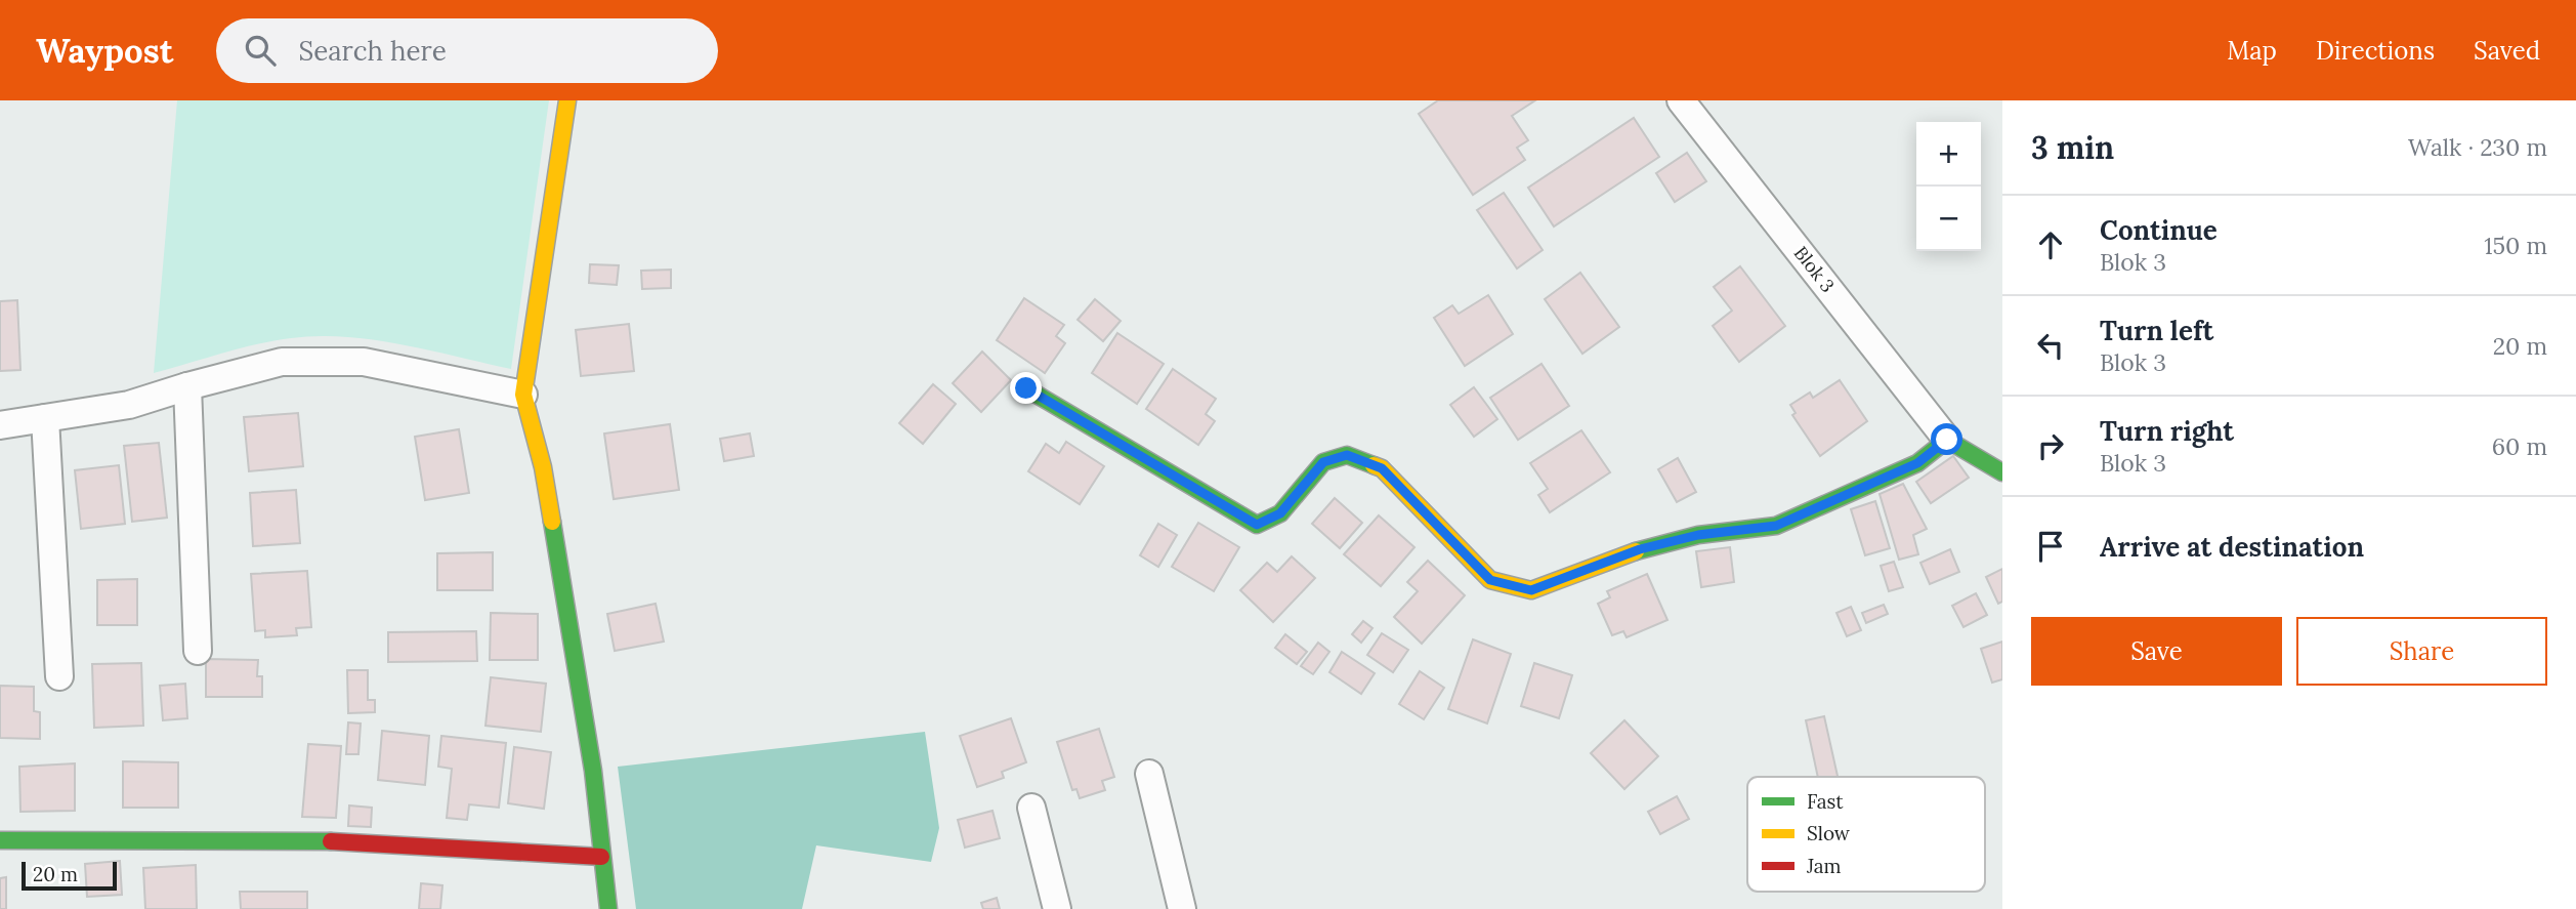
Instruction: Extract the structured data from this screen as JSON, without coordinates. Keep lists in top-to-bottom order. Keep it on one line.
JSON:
{"streets":{"street":["Blok 3"]},"legend":["Fast","Slow","Jam"],"scale_bar":"20 m","page":{"header":"Waypost","search":"Search here","nav":["Map","Directions","Saved"],"heading":["3 min","Walk · 230 m"],"map_buttons":["+","−"],"list":[["Continue","Blok 3","150 m"],["Turn left","Blok 3","20 m"],["Turn right","Blok 3","60 m"],"Arrive at destination"],"buttons":["Save","Share"],"scale":"20 m"}}
